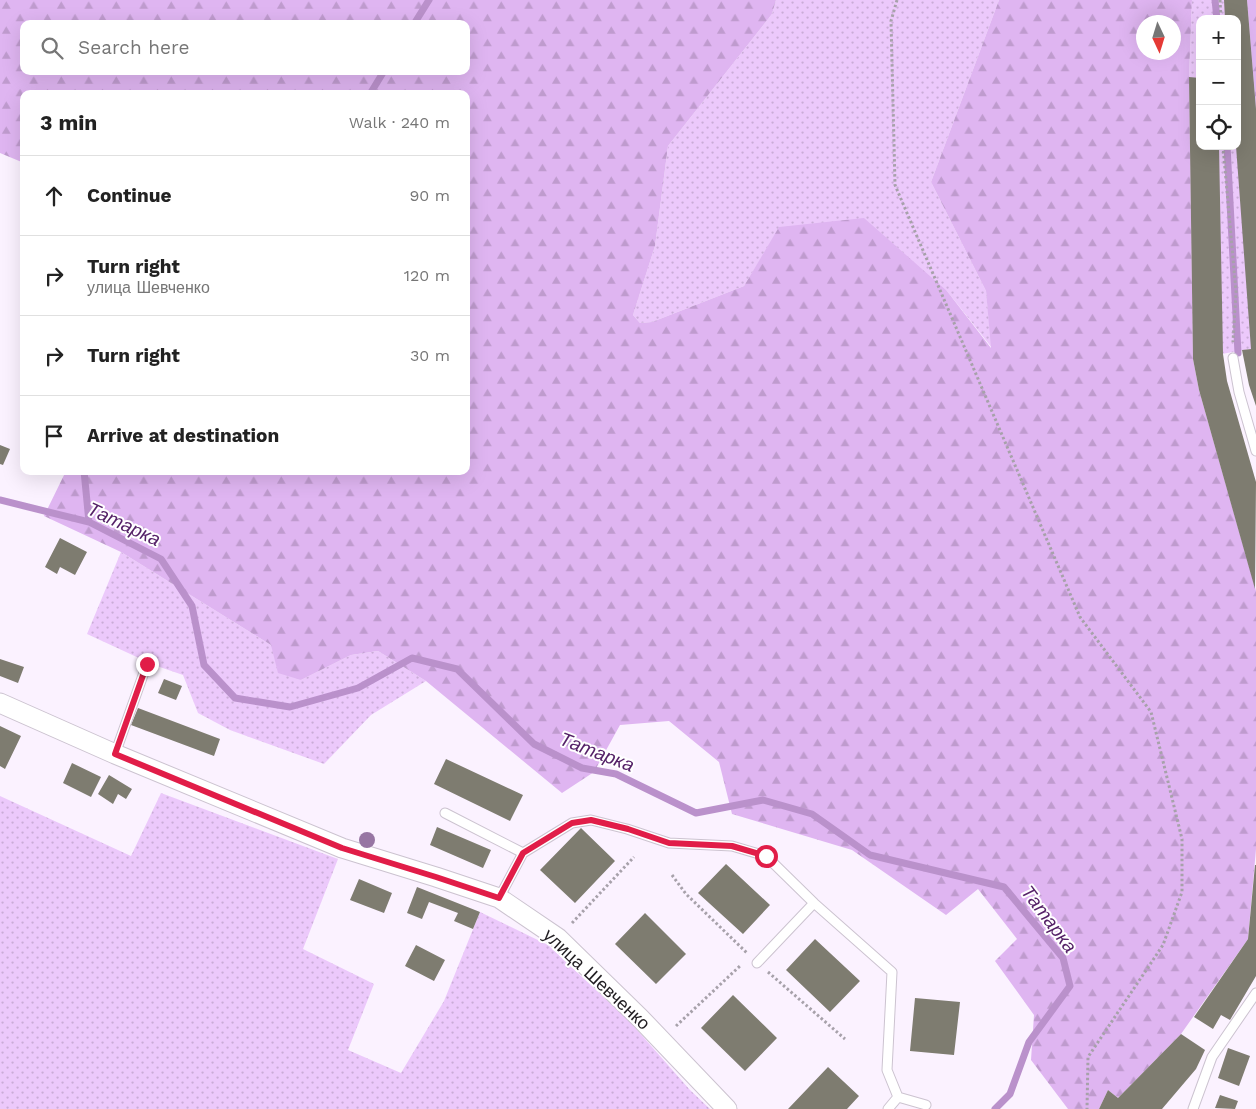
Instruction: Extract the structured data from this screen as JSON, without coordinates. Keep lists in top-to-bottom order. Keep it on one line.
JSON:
{"streets":{"street":["улица Шевченко"]},"water":["Татарка"],"north":"bottom","page":{"map_buttons":["+","−"],"search":"Search here","heading":["3 min","Walk · 240 m"],"list":[["Continue","90 m"],["Turn right","улица Шевченко","120 m"],["Turn right","30 m"],"Arrive at destination"]}}
